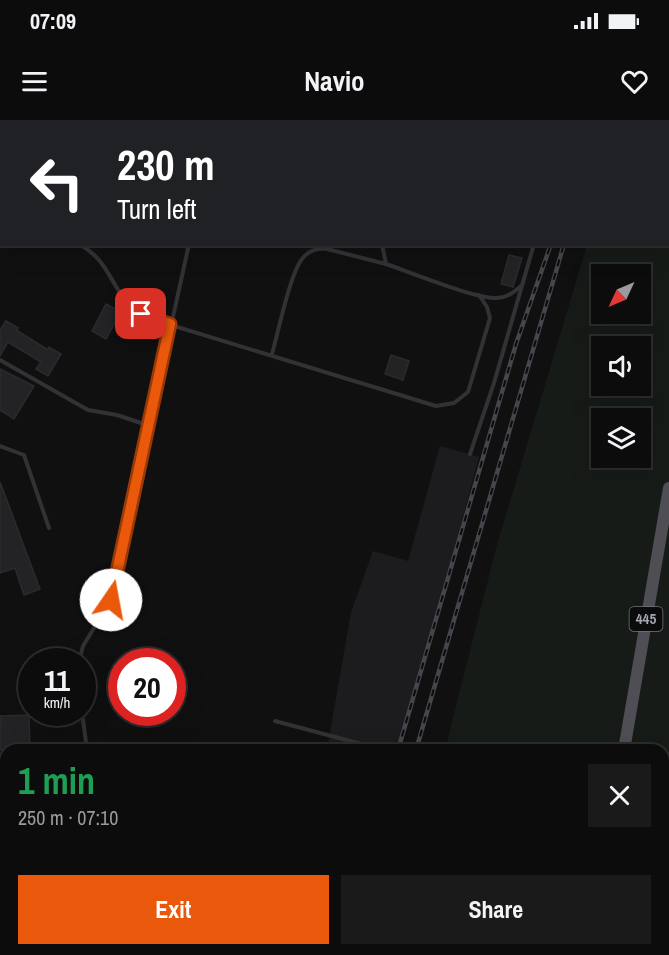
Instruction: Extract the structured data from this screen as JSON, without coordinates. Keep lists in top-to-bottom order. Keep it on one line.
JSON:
{"streets":{"main road":["445"]},"north":"bottom left","page":{"status":"07:09","header":"Navio","turn":["230 m","Turn left"],"speed":"11 km/h","limit":"20","heading":["1 min","250 m · 07:10"],"buttons":["Exit","Share"]}}
